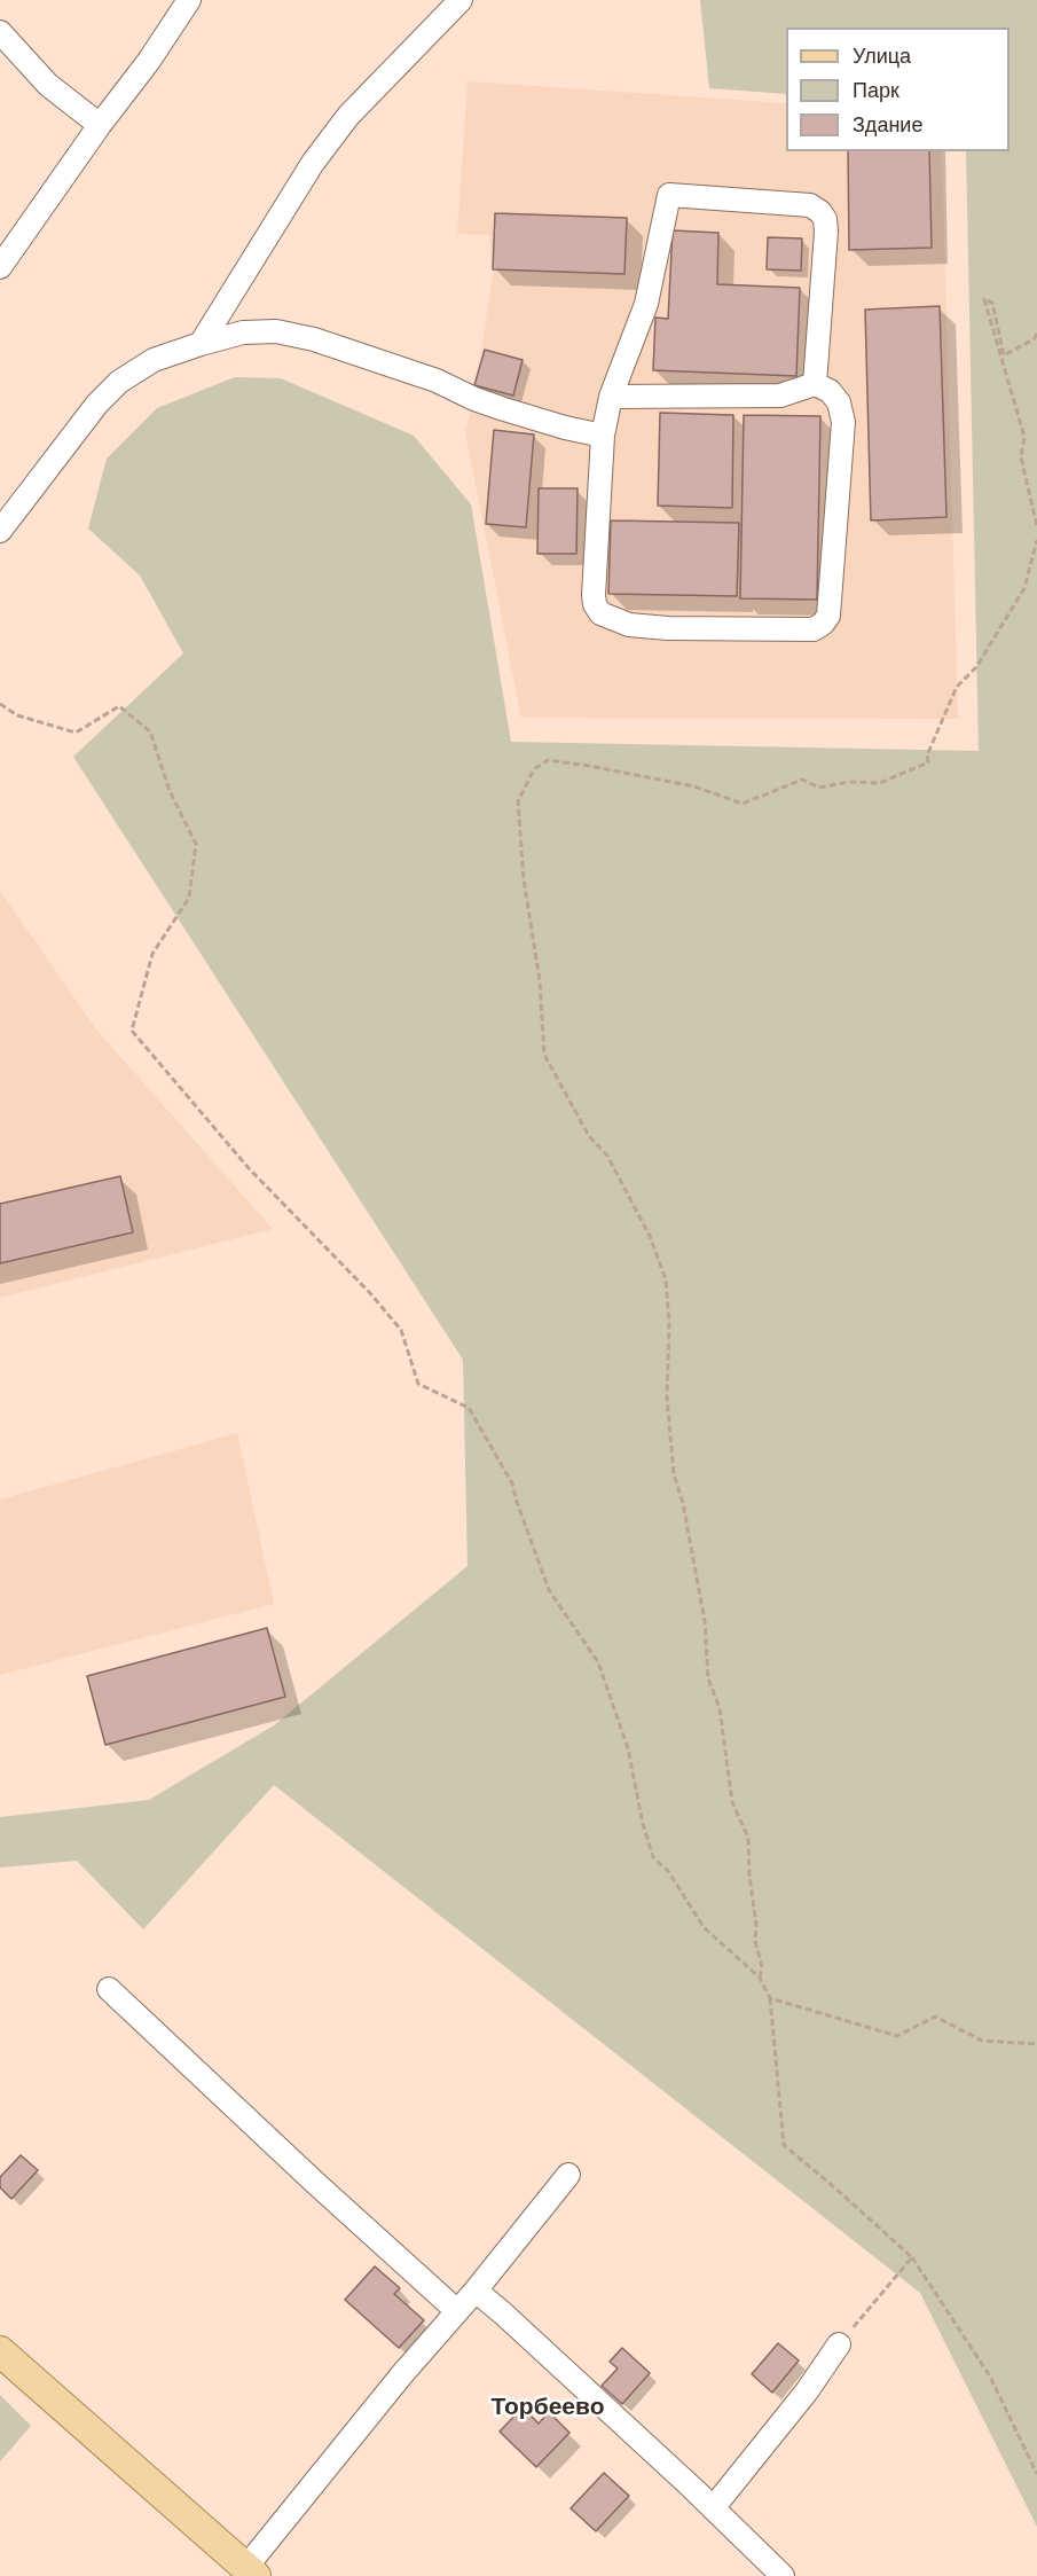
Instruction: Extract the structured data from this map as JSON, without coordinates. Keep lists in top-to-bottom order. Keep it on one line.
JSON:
{"districts":["Торбеево"],"legend":["Улица","Парк","Здание"]}
